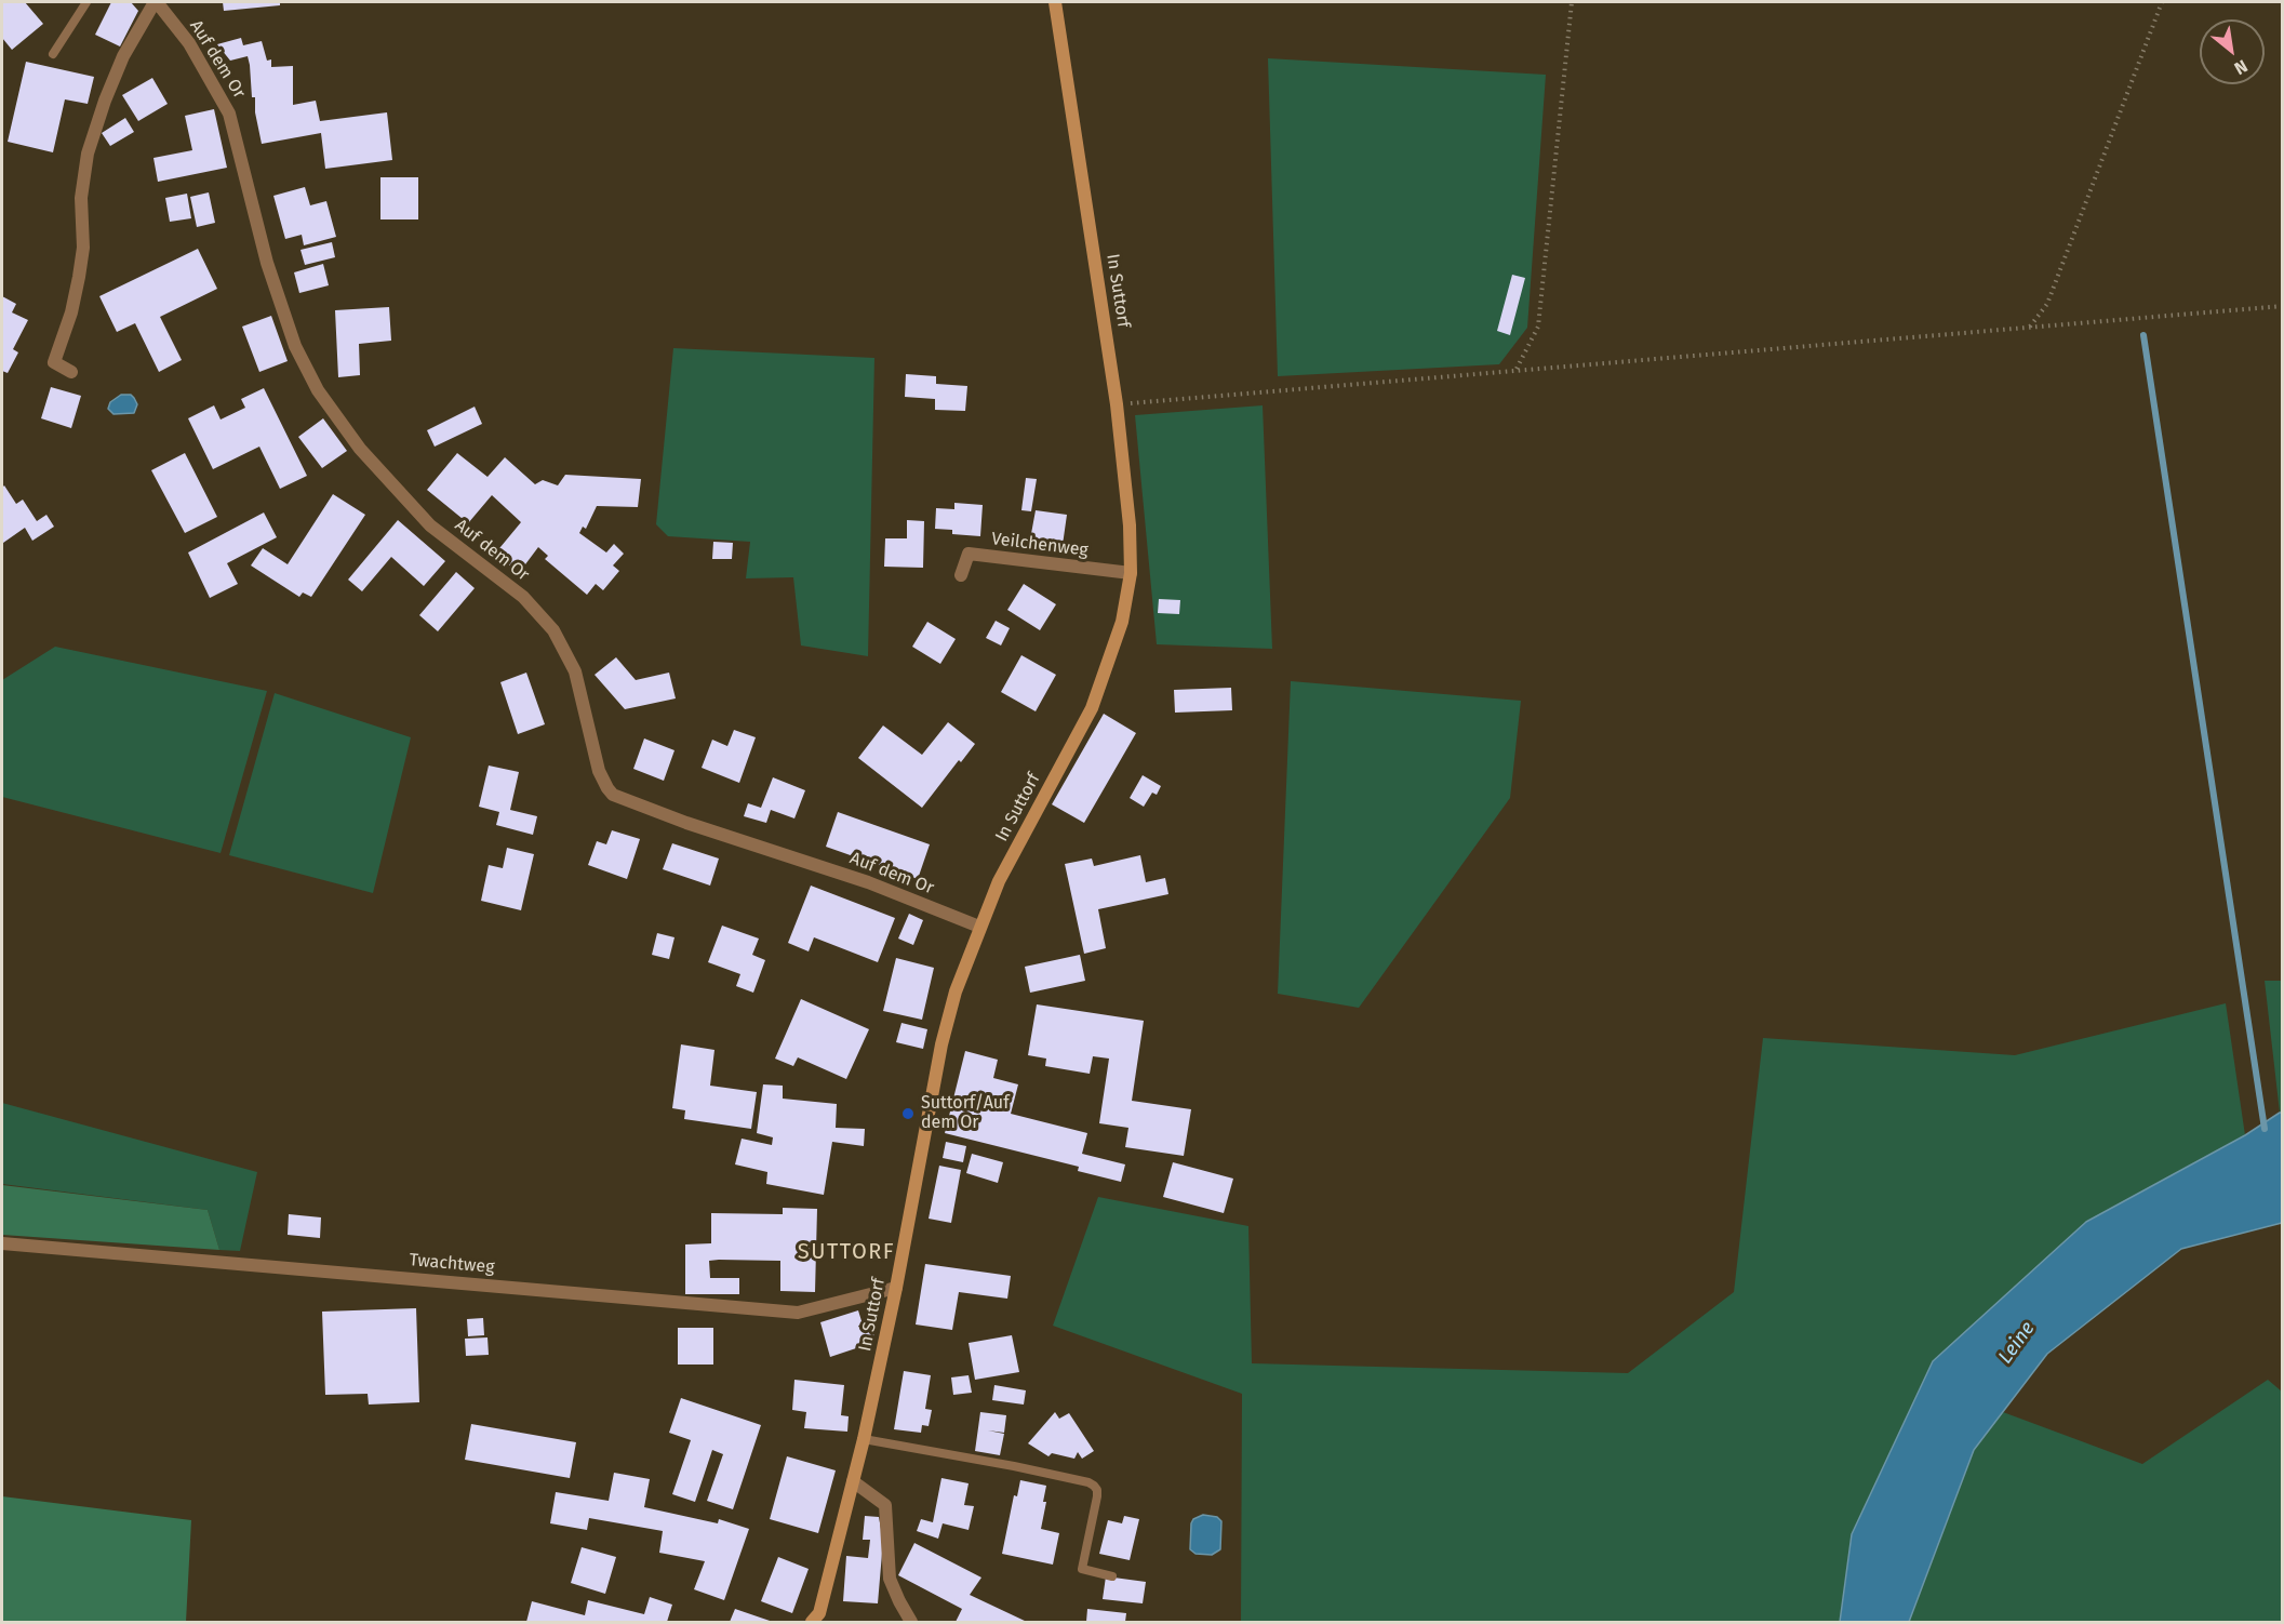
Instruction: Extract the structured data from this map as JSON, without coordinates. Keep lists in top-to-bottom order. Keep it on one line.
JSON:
{"streets":{"main road":["In Suttorf"],"street":["Auf dem Or","Veilchenweg","Twachtweg"]},"crossings":[["Auf dem Or","In Suttorf"],["In Suttorf","Veilchenweg"],["In Suttorf","Twachtweg"]],"districts":["SUTTORF"],"water":["Leine"],"places":["Suttorf/Auf dem Or"],"north":"bottom right"}
